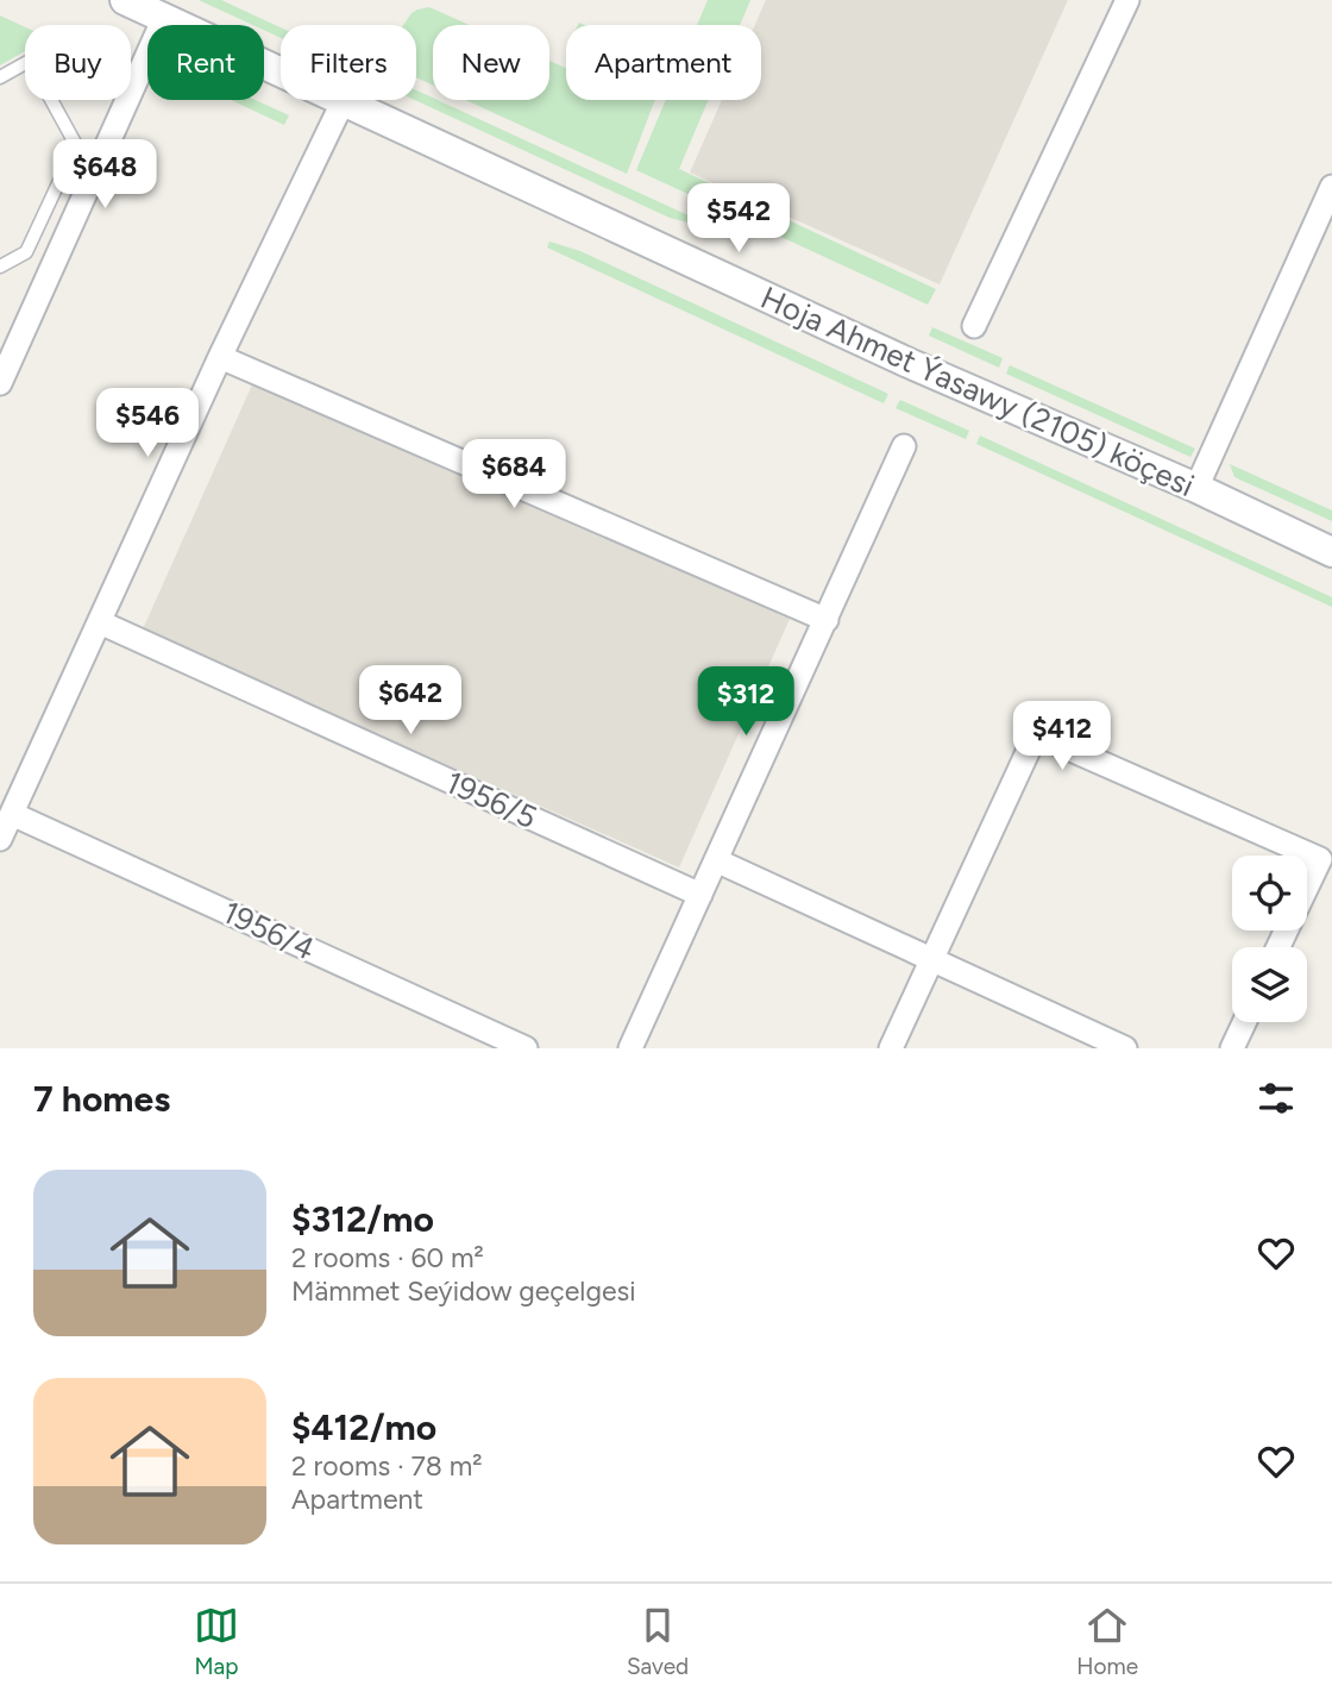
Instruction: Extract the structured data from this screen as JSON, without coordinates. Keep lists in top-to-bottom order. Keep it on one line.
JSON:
{"streets":{"street":["Hoja Ahmet Ýasawy (2105) köçesi","1956/5","1956/4"]},"page":{"chip":["Buy","Rent","Filters","New","Apartment"],"price":["$648","$542","$546","$684","$642","$312","$412"],"heading":"7 homes","list":[{"name":"$312/mo","note":"2 rooms · 60 m² · Mämmet Seýidow geçelgesi"},{"name":"$412/mo","note":"2 rooms · 78 m² · Apartment"}],"tabs":["Map","Saved","Home"]}}
